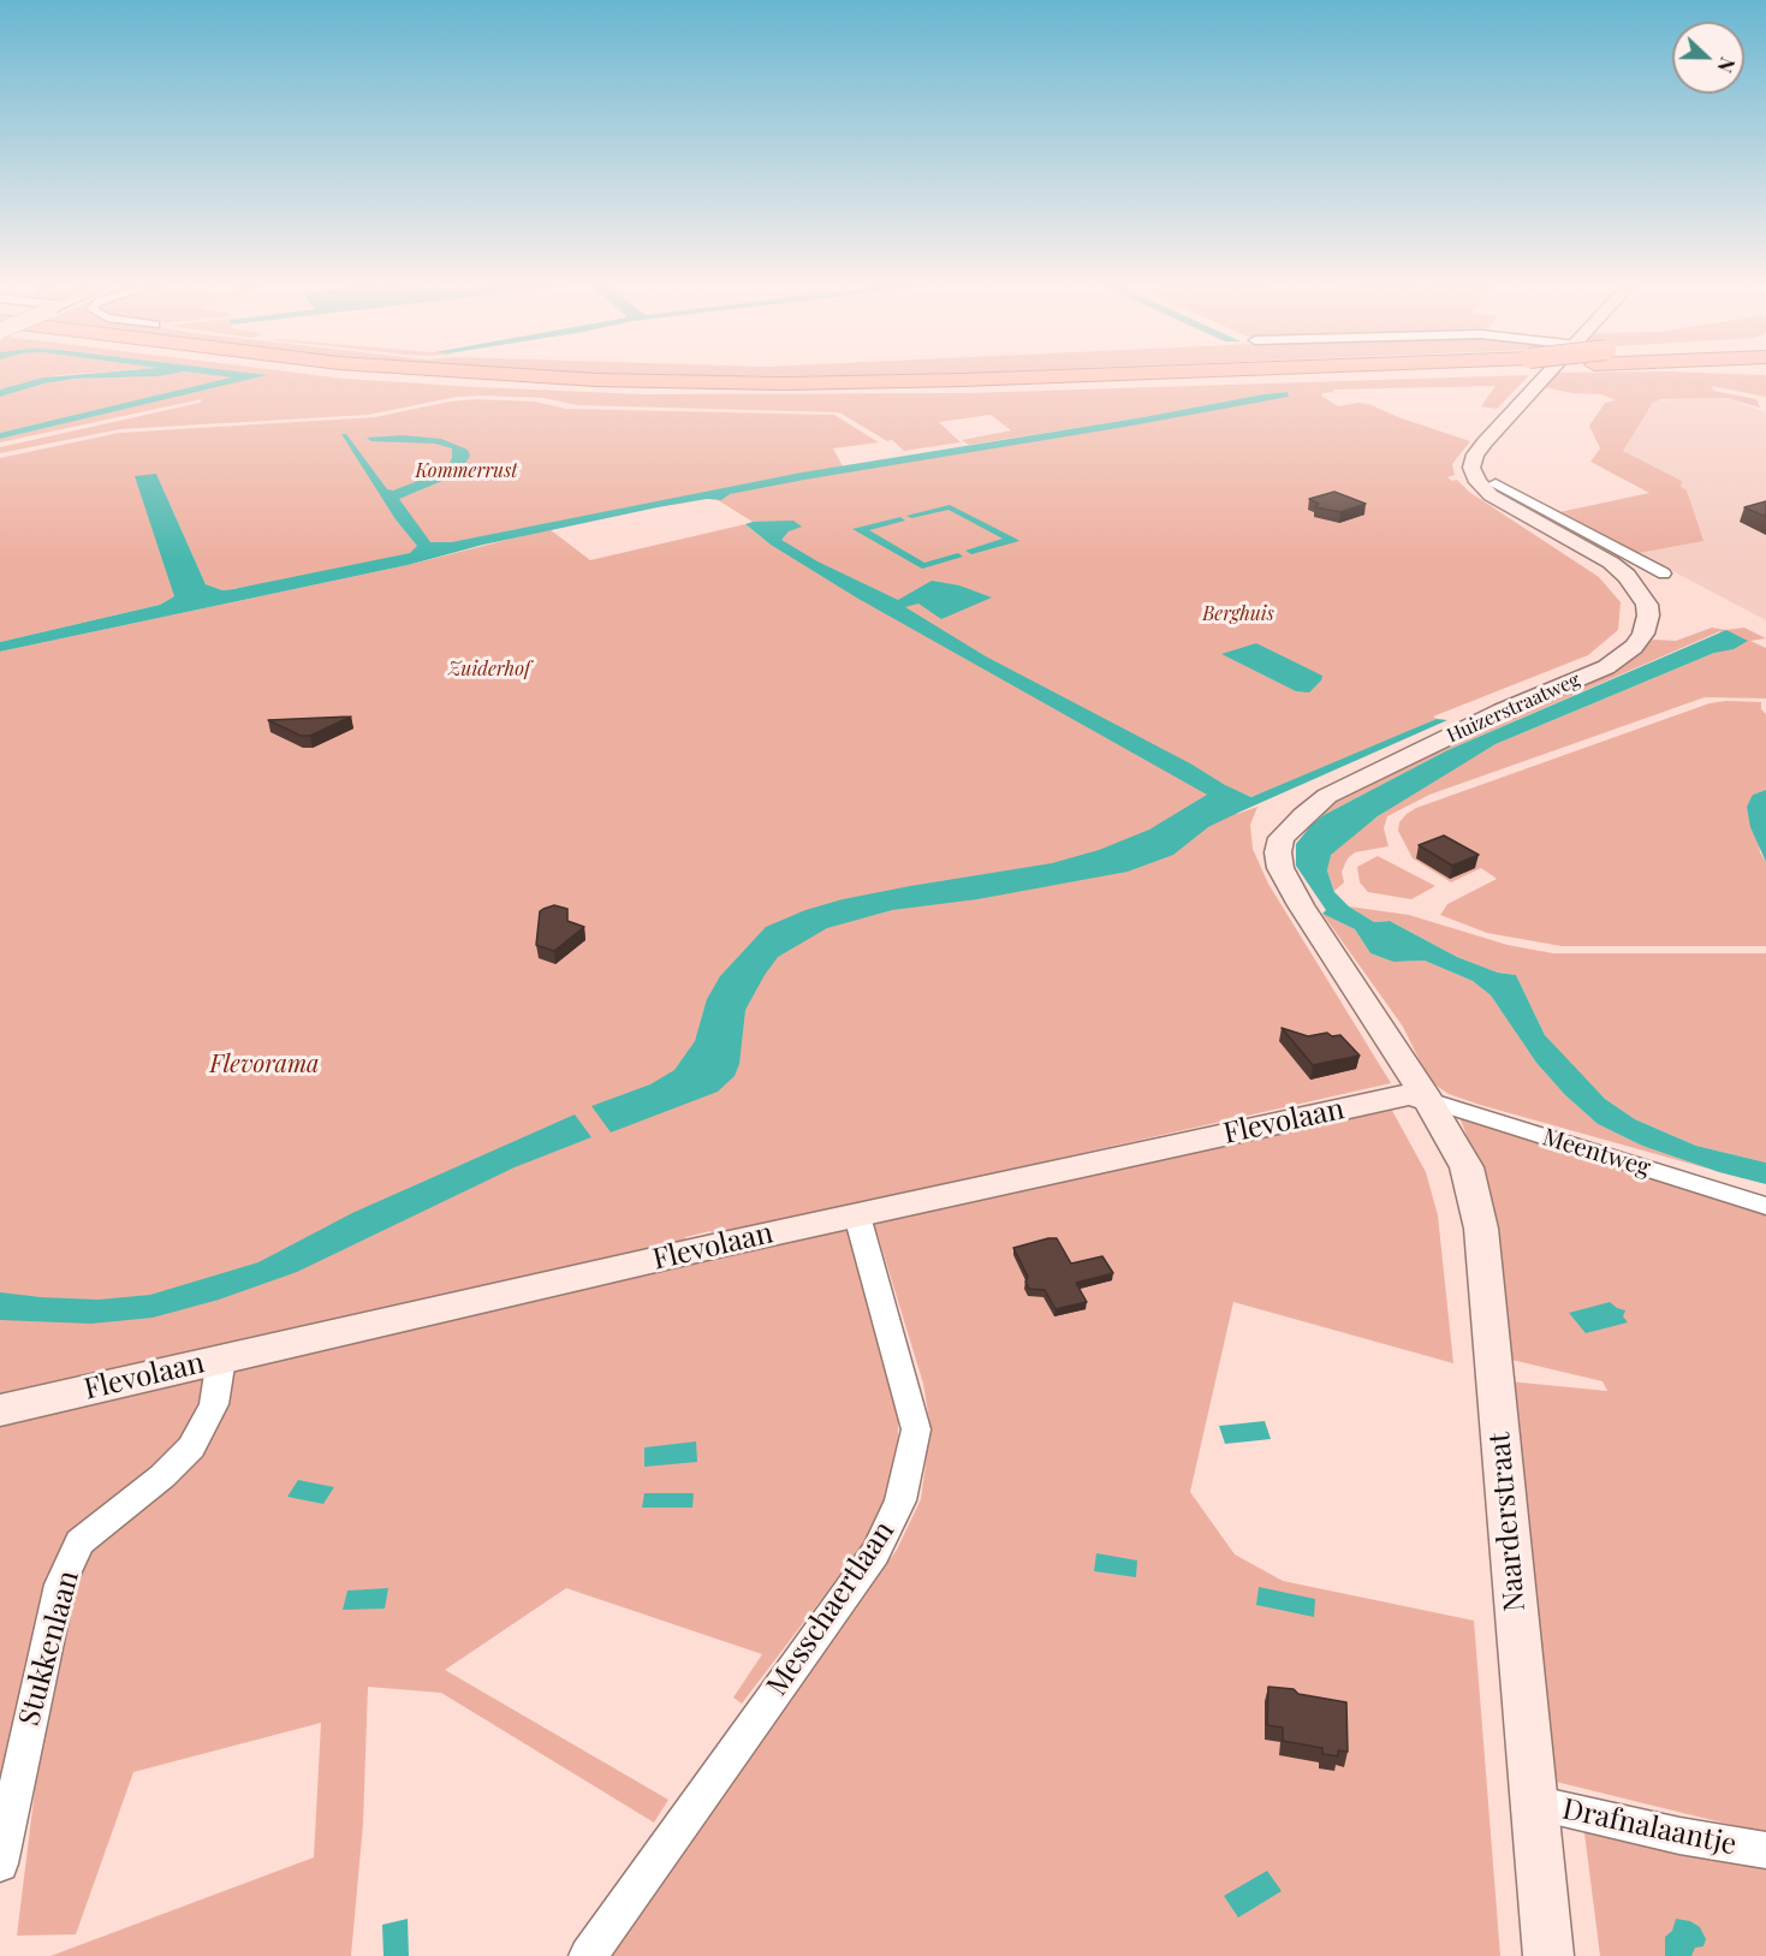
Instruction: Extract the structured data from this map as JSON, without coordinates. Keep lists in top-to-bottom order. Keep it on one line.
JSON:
{"streets":{"street":["Huizerstraatweg","Flevolaan","Meentweg","Naarderstraat","Messchaertlaan","Stukkenlaan","Drafnalaantje"]},"crossings":[["Huizerstraatweg","Flevolaan"],["Huizerstraatweg","Meentweg"],["Huizerstraatweg","Naarderstraat"],["Flevolaan","Meentweg"],["Flevolaan","Naarderstraat"],["Flevolaan","Messchaertlaan"],["Flevolaan","Stukkenlaan"],["Meentweg","Naarderstraat"],["Naarderstraat","Drafnalaantje"]],"parks":["Kommerrust","Berghuis","Zuiderhof","Flevorama"],"north":"right"}
